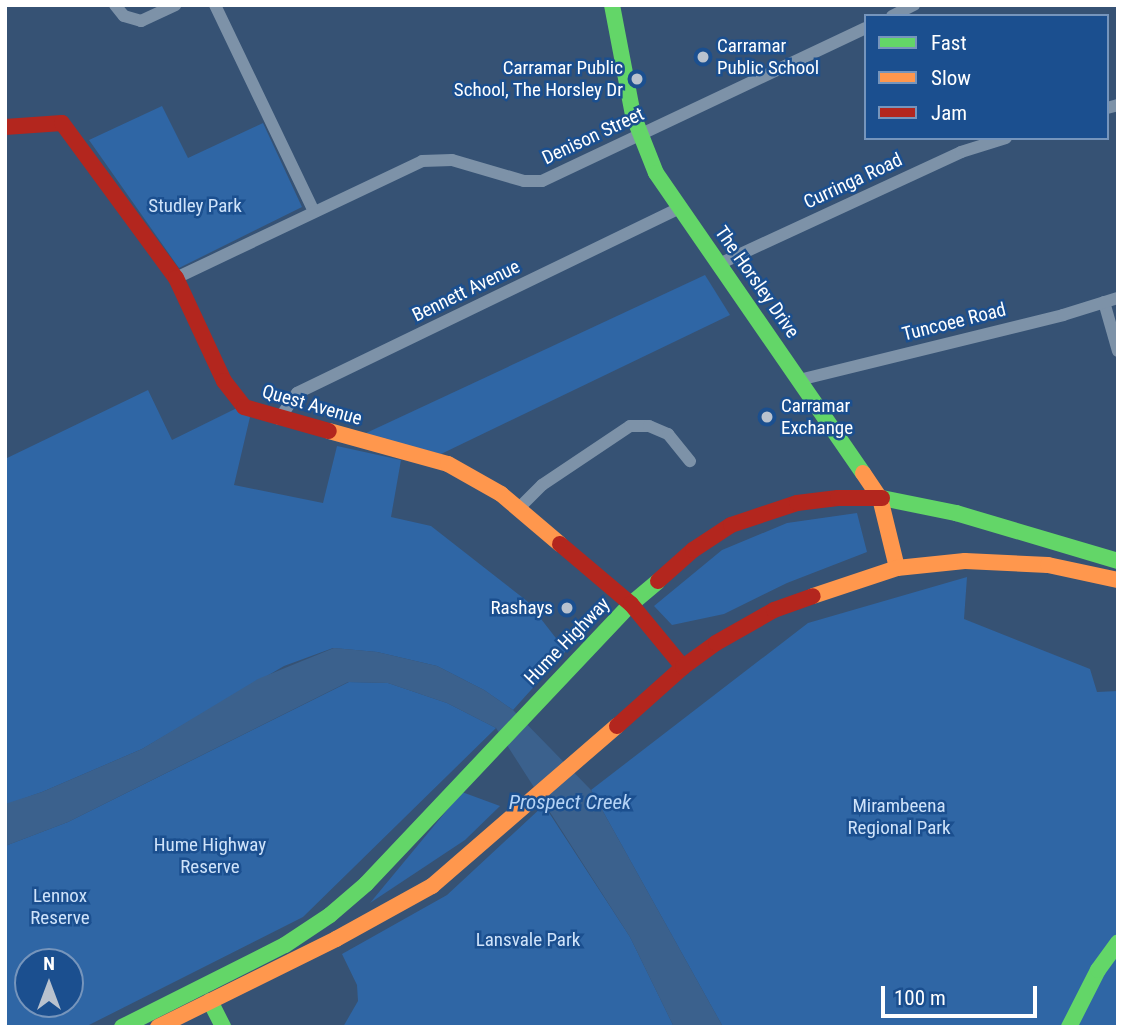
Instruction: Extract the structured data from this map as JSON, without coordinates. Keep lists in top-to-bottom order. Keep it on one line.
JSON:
{"streets":{"main road":["The Horsley Drive","Quest Avenue","Hume Highway"],"street":["Denison Street","Curringa Road","Bennett Avenue","Tuncoee Road"]},"crossings":[["Denison Street","The Horsley Drive"],["Denison Street","Quest Avenue"],["Curringa Road","The Horsley Drive"],["The Horsley Drive","Bennett Avenue"],["The Horsley Drive","Tuncoee Road"],["The Horsley Drive","Hume Highway"],["Bennett Avenue","Quest Avenue"],["Quest Avenue","Hume Highway"]],"water":["Prospect Creek"],"parks":["Studley Park","Mirambeena Regional Park","Hume Highway Reserve","Lennox Reserve","Lansvale Park"],"places":["Carramar Public School","Carramar Public School, The Horsley Dr","Carramar Exchange","Rashays"],"legend":["Fast","Slow","Jam"],"scale_bar":"100 m","north":"top"}
